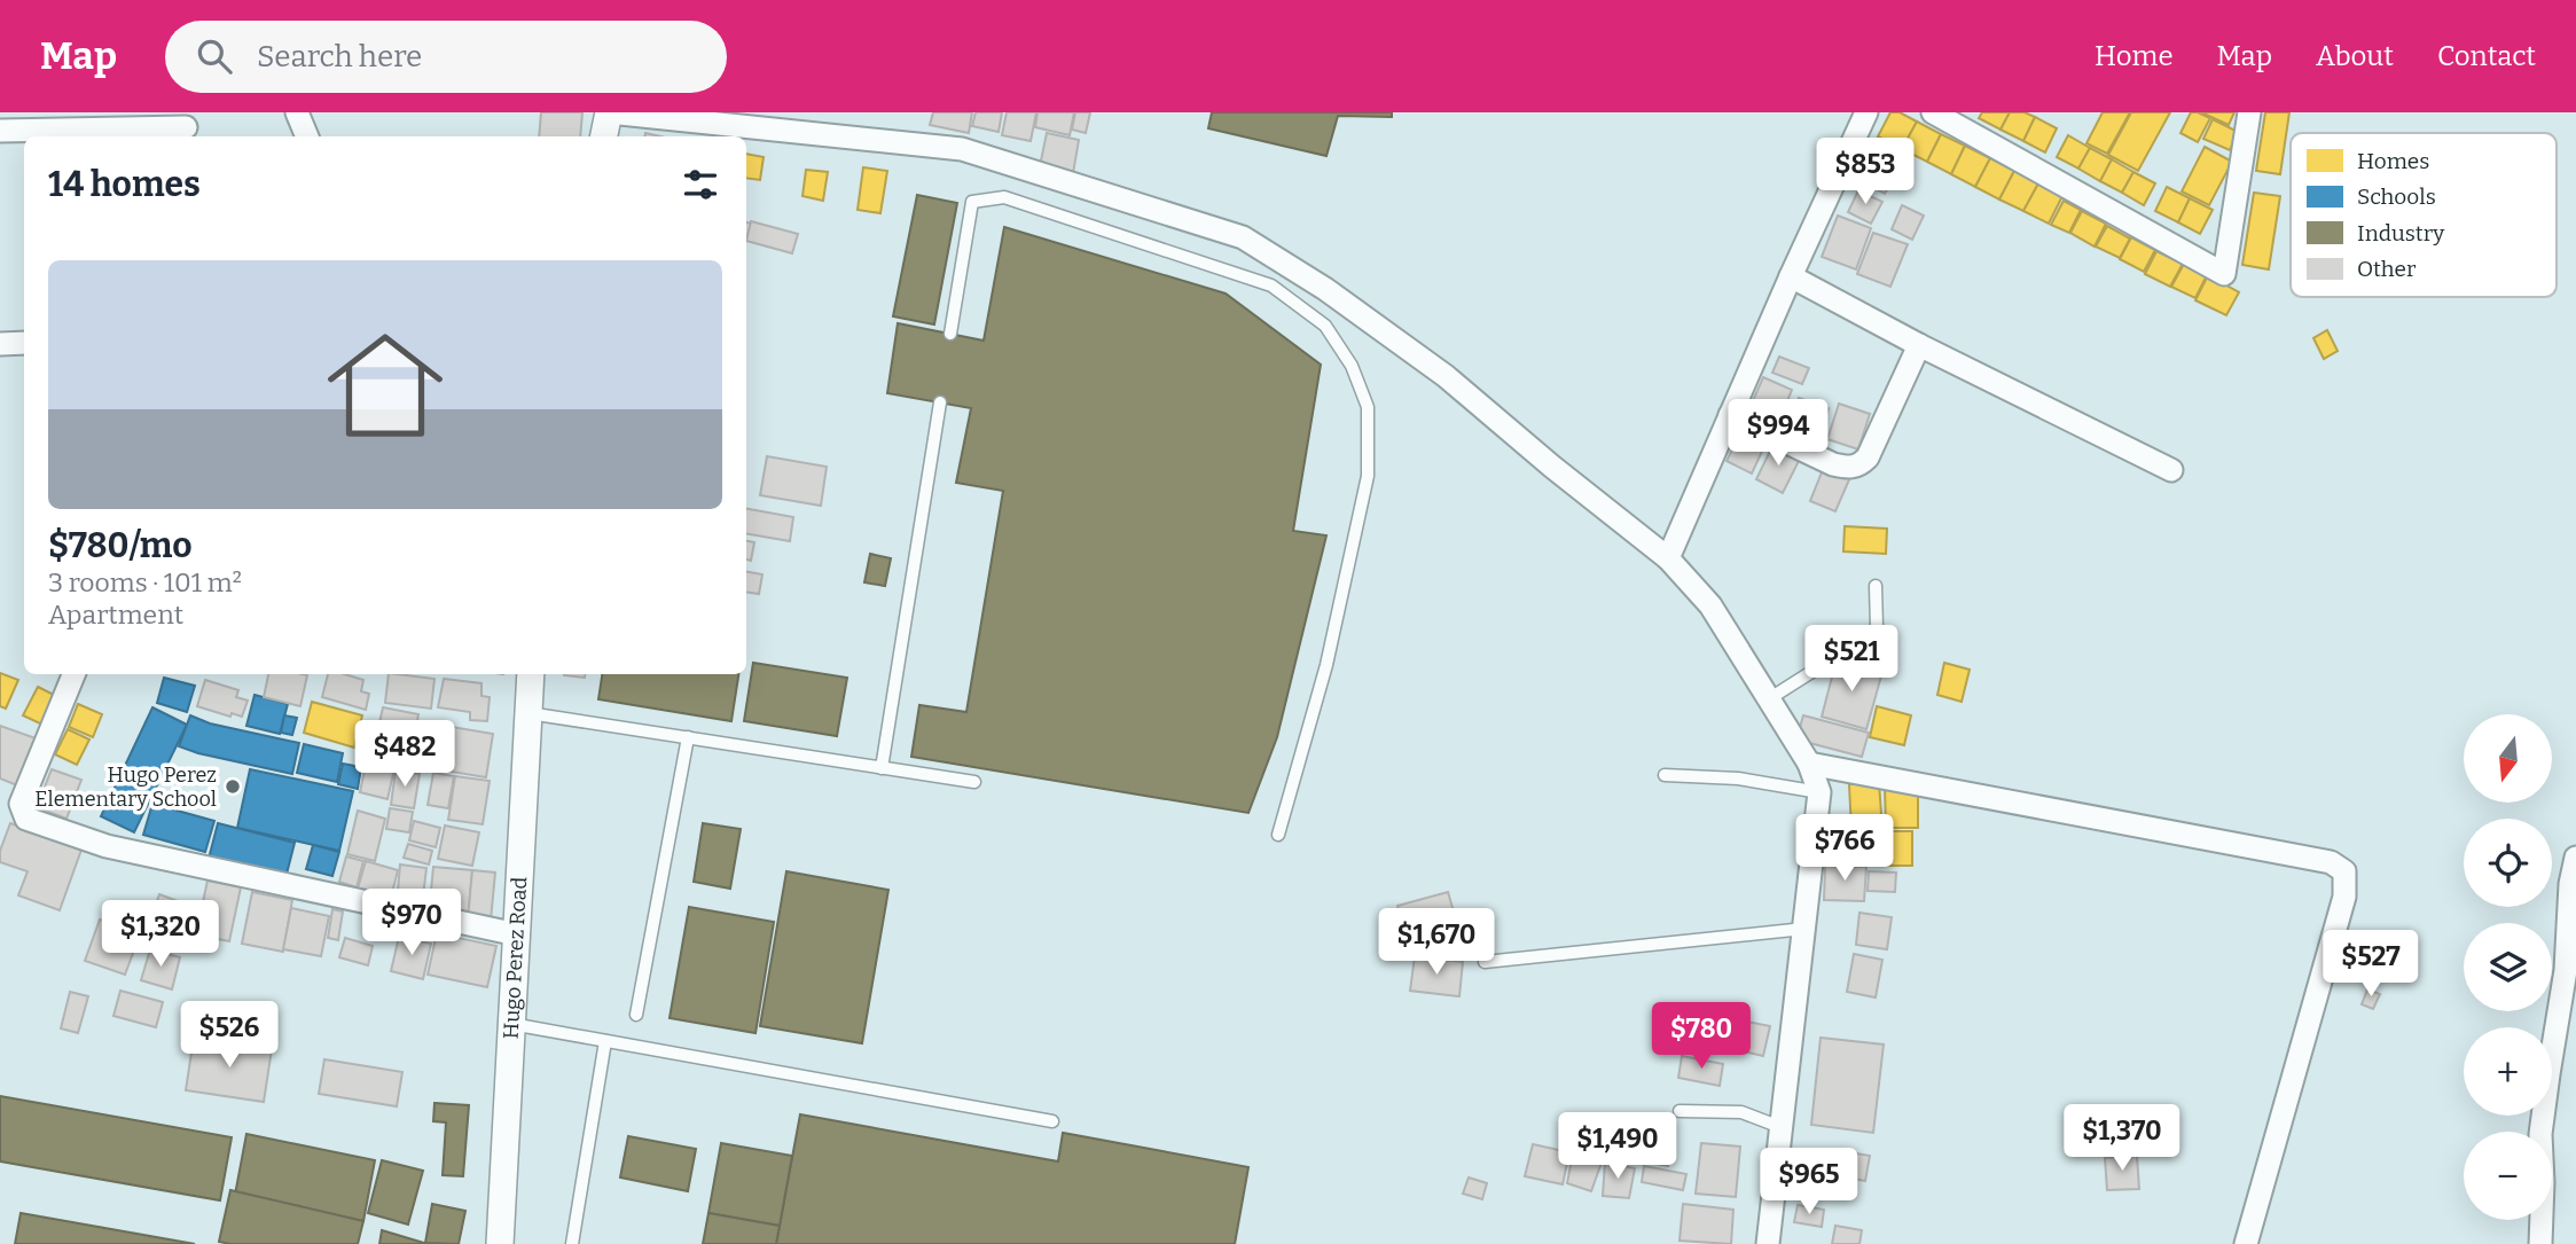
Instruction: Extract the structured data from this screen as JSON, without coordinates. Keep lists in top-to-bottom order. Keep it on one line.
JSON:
{"streets":{"street":["Hugo Perez Road"]},"places":["Hugo Perez Elementary School"],"legend":["Homes","Schools","Industry","Other"],"north":"bottom","page":{"header":"Map","search":"Search here","nav":["Home","Map","About","Contact"],"heading":"14 homes","price":["$853","$994","$521","$482","$766","$970","$1,320","$1,670","$527","$526","$780","$1,370","$1,490","$965"],"list":[{"name":"$780/mo","note":"3 rooms · 101 m² · Apartment"}],"map_buttons":["+","−"]}}
